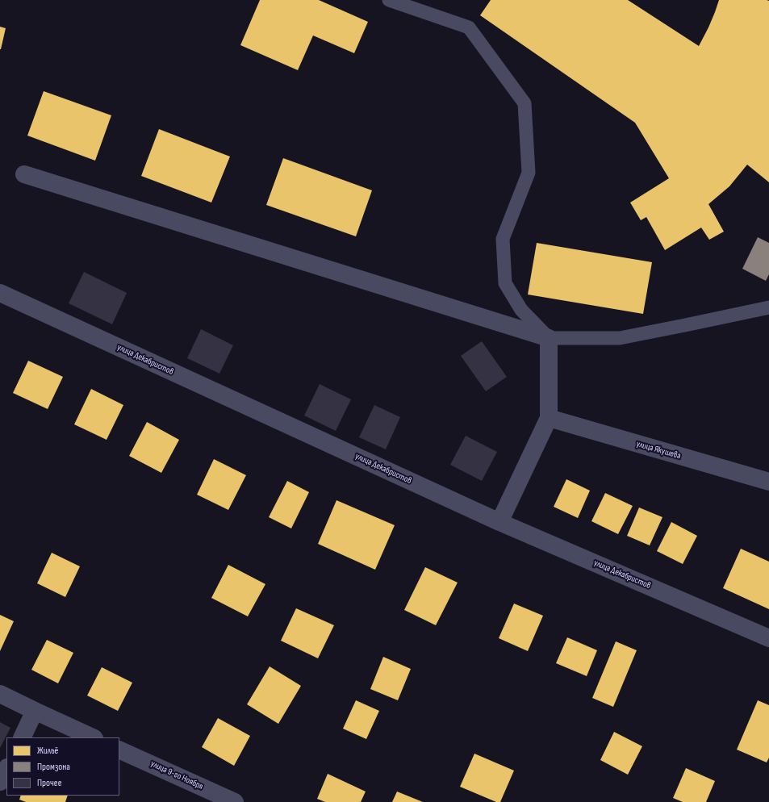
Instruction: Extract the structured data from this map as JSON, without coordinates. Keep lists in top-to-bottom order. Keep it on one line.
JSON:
{"streets":{"street":["улица Декабристов","улица Якушева","улица 9-го Ноября"]},"legend":["Жильё","Промзона","Прочее"]}
